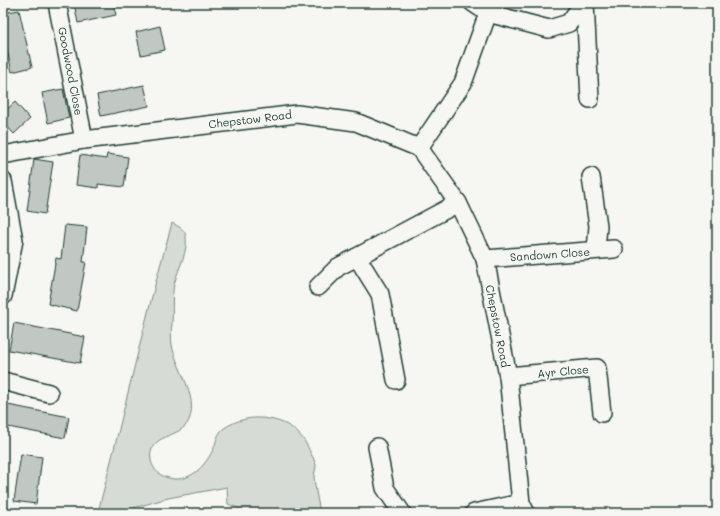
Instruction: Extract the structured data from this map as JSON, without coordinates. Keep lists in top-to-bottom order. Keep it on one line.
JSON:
{"streets":{"street":["Goodwood Close","Chepstow Road","Sandown Close","Ayr Close"]},"crossings":[["Goodwood Close","Chepstow Road"],["Chepstow Road","Sandown Close"],["Chepstow Road","Ayr Close"]]}
